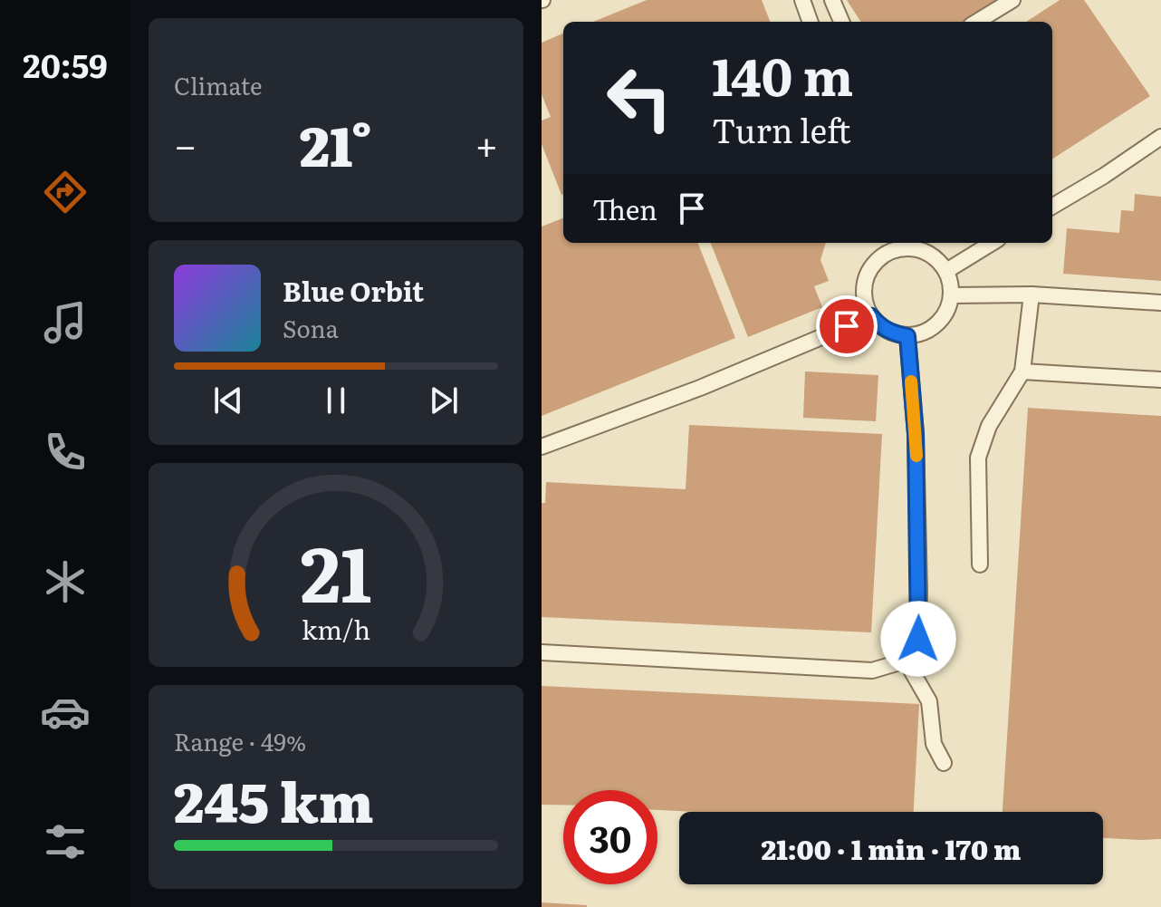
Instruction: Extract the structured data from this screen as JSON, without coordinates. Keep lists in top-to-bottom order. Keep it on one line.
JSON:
{"page":{"tabs":"20:59","tile":["Climate",["Range · 49%","245 km"]],"turn":["140 m","Turn left"],"heat":["−","21°","+"],"then":"Then","song":["Blue Orbit","Sona"],"limit":"30","trip":"21:00 · 1 min · 170 m","gauge":["21","km/h"]}}
